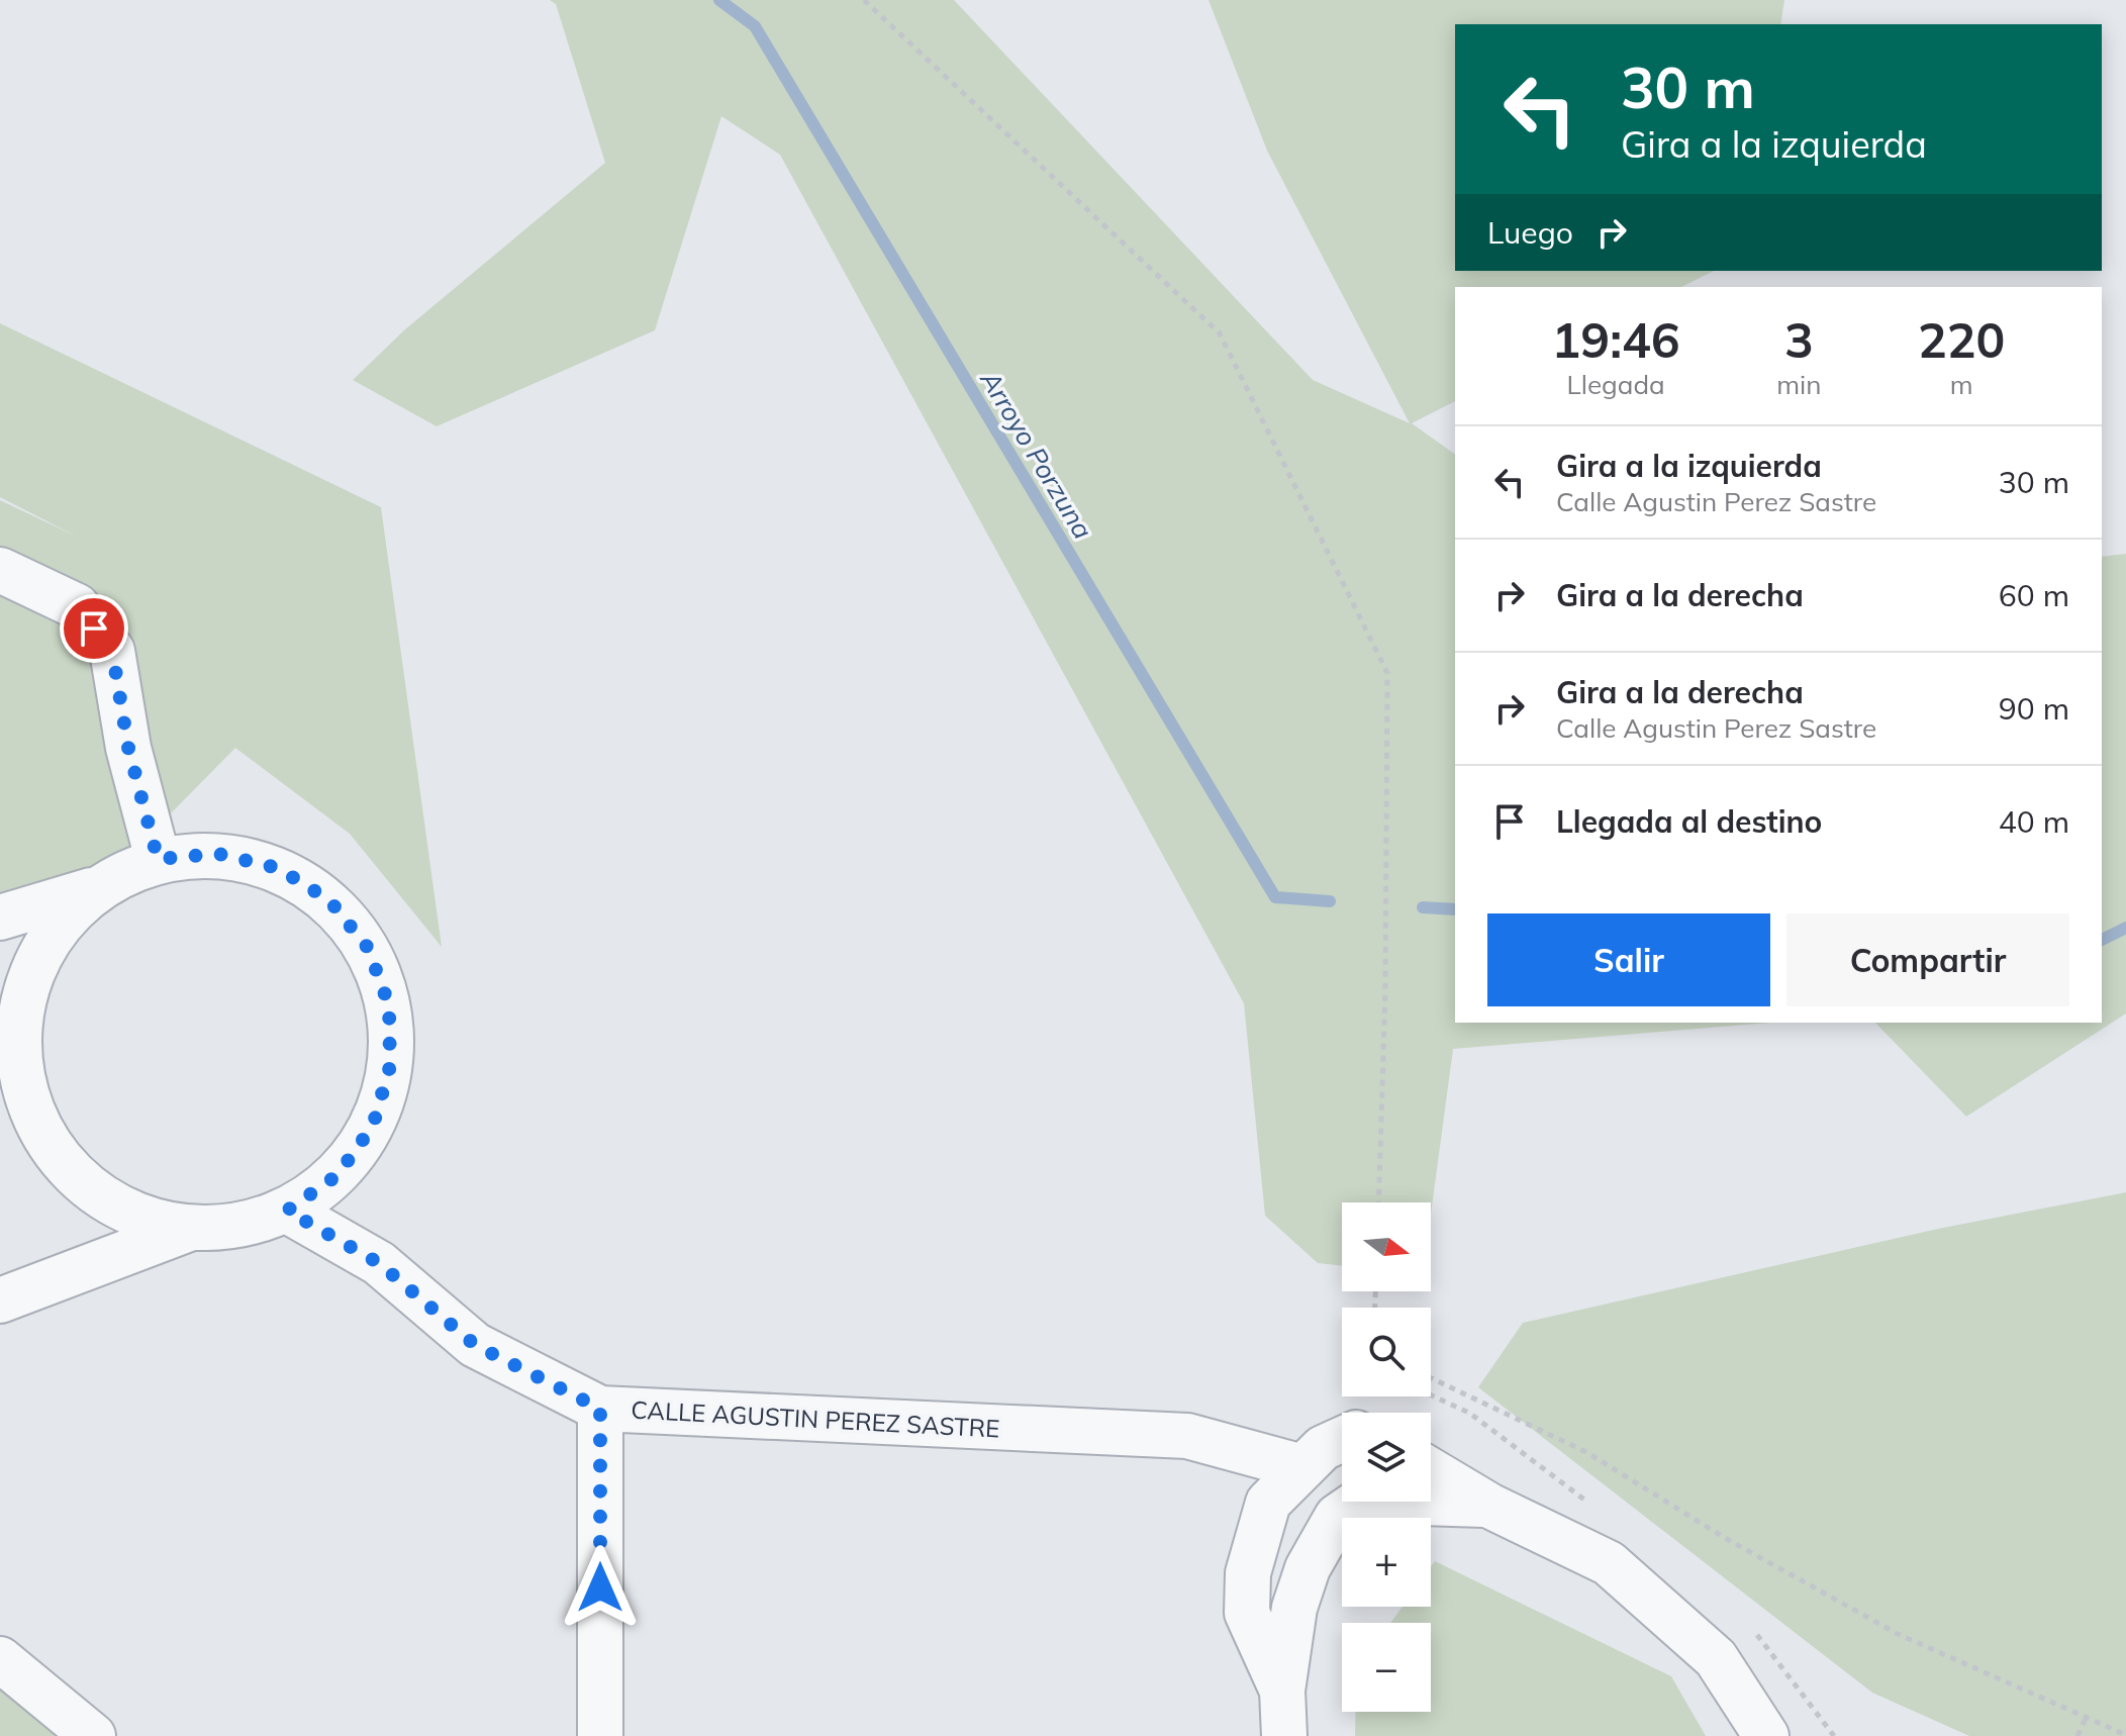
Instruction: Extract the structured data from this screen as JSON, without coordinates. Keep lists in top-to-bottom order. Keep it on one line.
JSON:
{"streets":{"street":["CALLE AGUSTIN PEREZ SASTRE"]},"water":["Arroyo Porzuna"],"north":"right","page":{"turn":["30 m","Gira a la izquierda"],"then":"Luego","eta":["19:46","Llegada","3","min","220","m"],"list":[{"name":"Gira a la izquierda","note":"Calle Agustin Perez Sastre","value":"30 m"},{"name":"Gira a la derecha","value":"60 m"},{"name":"Gira a la derecha","note":"Calle Agustin Perez Sastre","value":"90 m"},{"name":"Llegada al destino","value":"40 m"}],"buttons":["Salir","Compartir"],"map_buttons":["+","−"]}}
